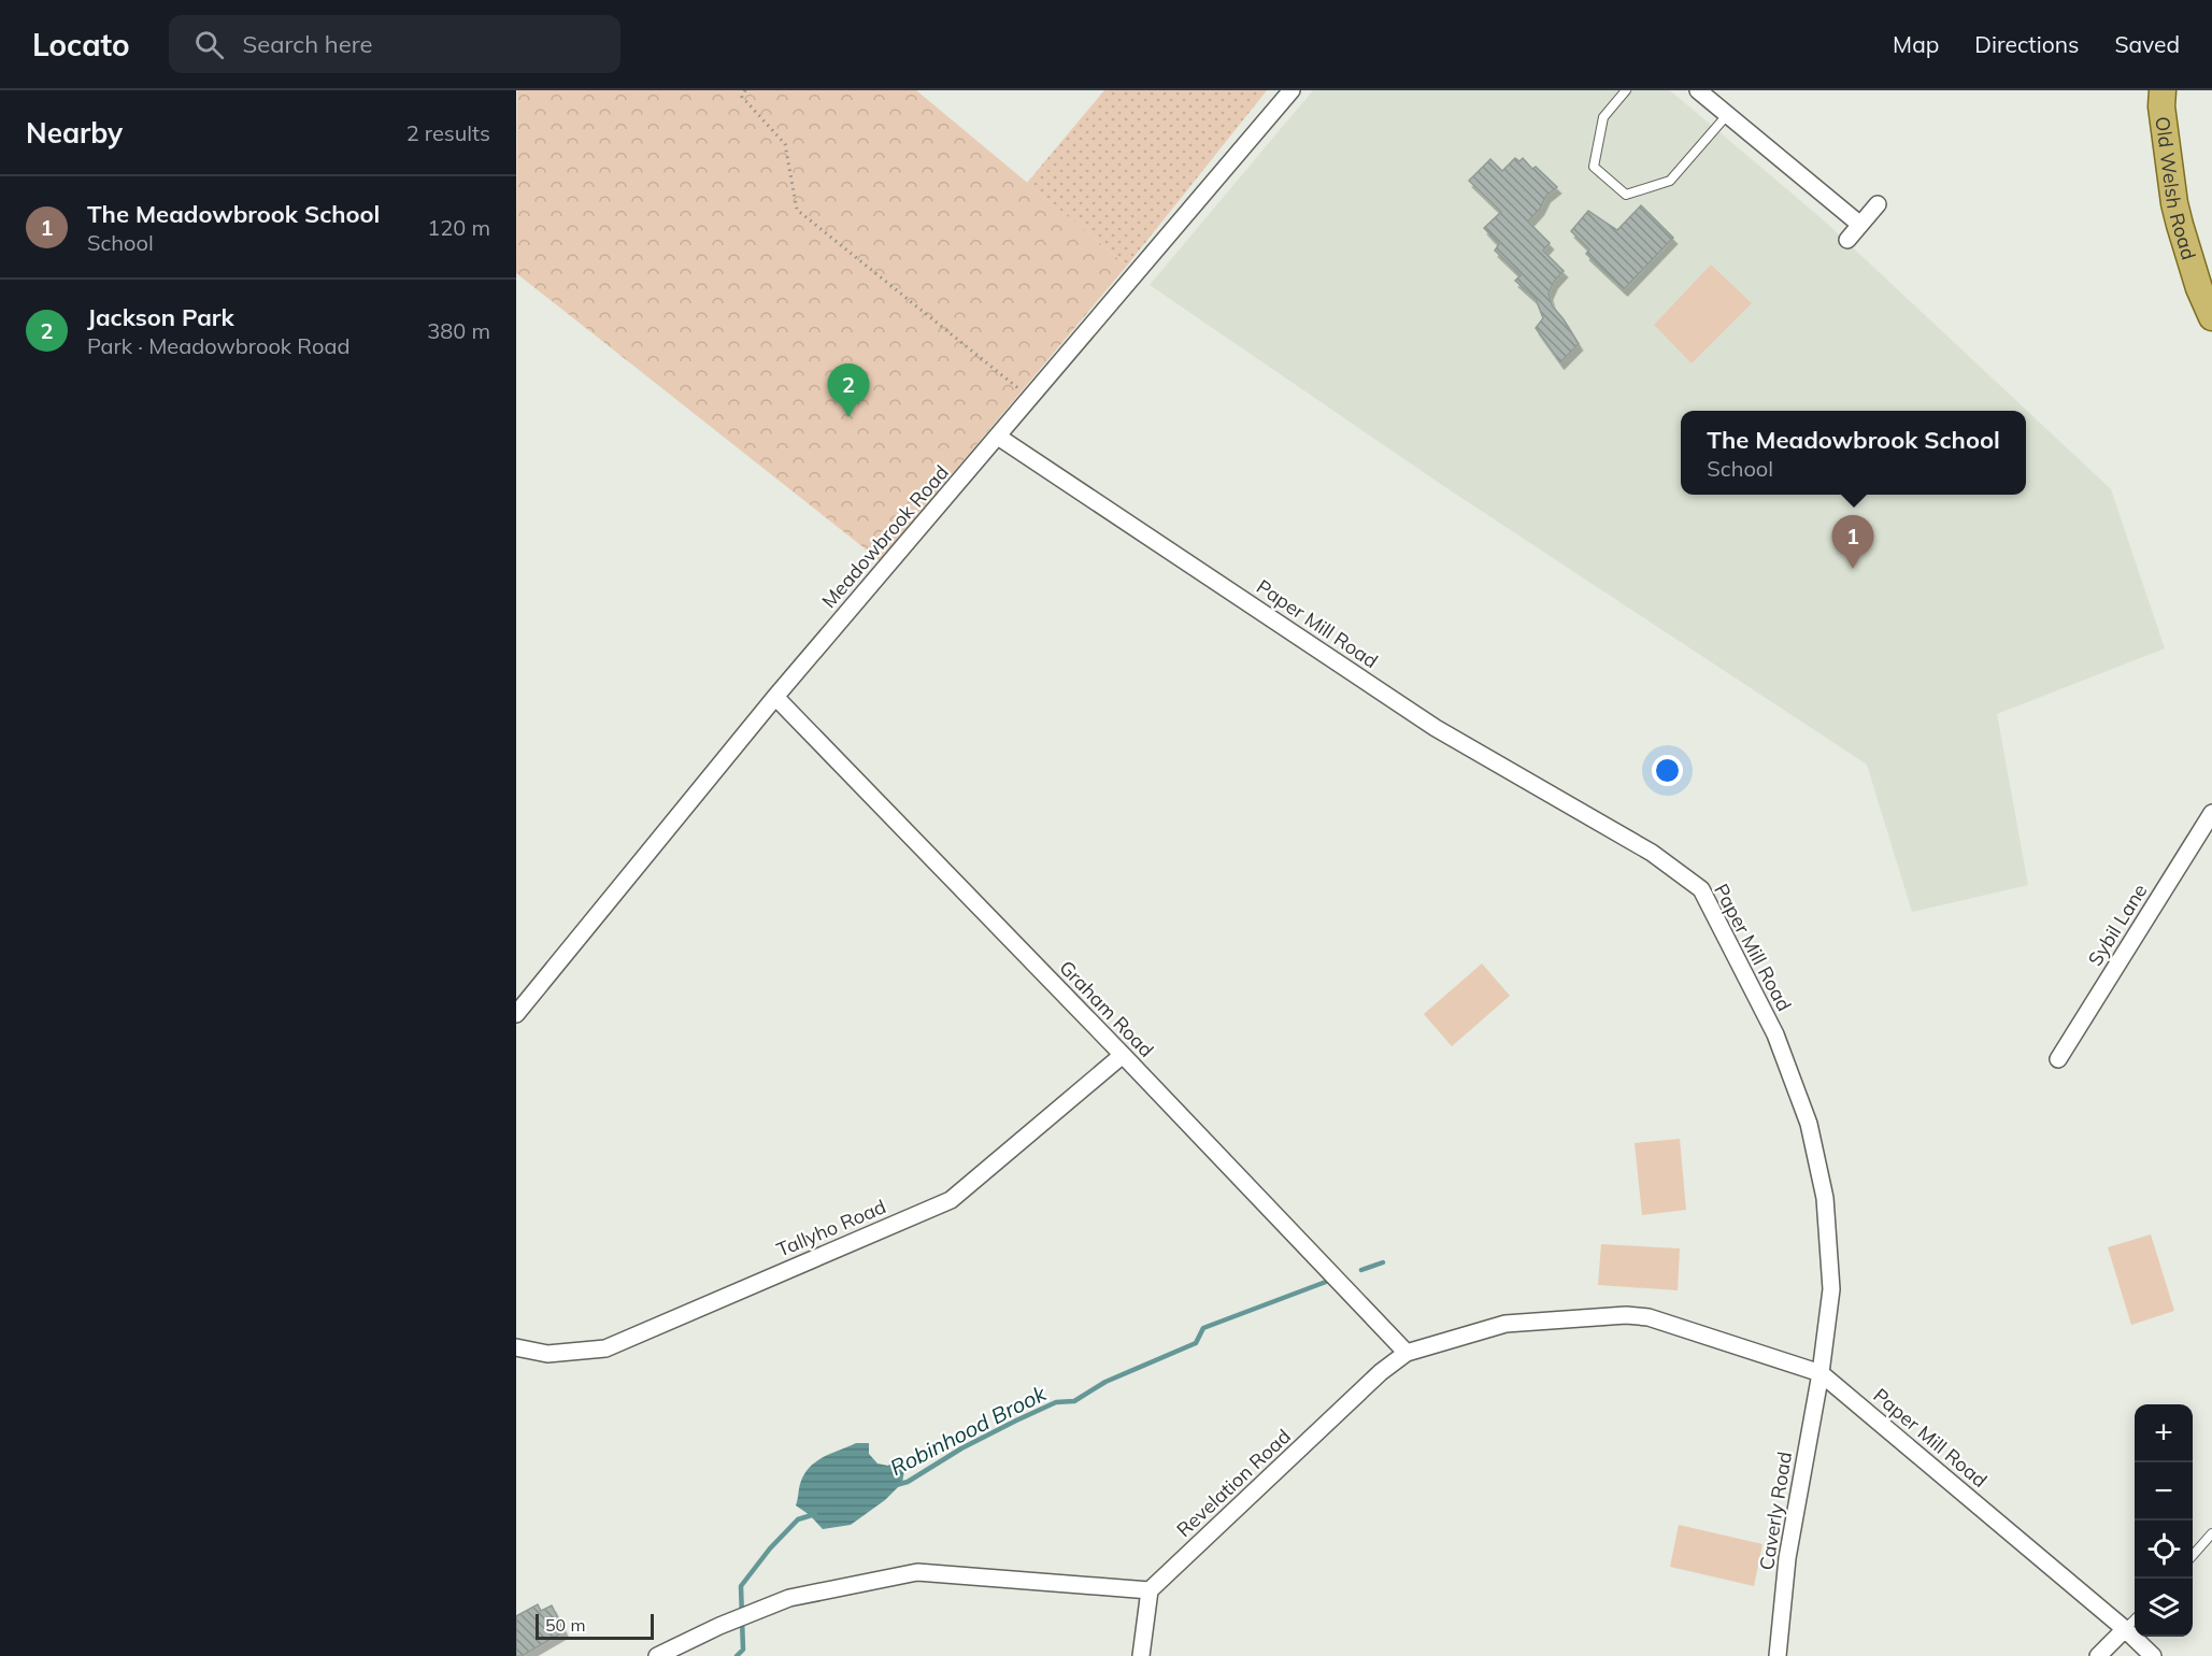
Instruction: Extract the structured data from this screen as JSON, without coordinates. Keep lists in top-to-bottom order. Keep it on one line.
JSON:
{"streets":{"main road":["Old Welsh Road"],"street":["Meadowbrook Road","Paper Mill Road","Sybil Lane","Graham Road","Tallyho Road","Revelation Road","Caverly Road"]},"crossings":[["Meadowbrook Road","Paper Mill Road"],["Meadowbrook Road","Graham Road"],["Paper Mill Road","Revelation Road"],["Paper Mill Road","Caverly Road"],["Graham Road","Tallyho Road"],["Graham Road","Revelation Road"],["Revelation Road","Caverly Road"]],"water":["Robinhood Brook"],"scale_bar":"50 m","page":{"header":"Locato","search":"Search here","nav":["Map","Directions","Saved"],"heading":["Nearby","2 results"],"list":[{"mark":"1","name":"The Meadowbrook School","note":"School","value":"120 m"},{"mark":"2","name":"Jackson Park","note":"Park · Meadowbrook Road","value":"380 m"}],"pins":["2","1"],"popup":["The Meadowbrook School","School"],"map_buttons":["+","−"],"scale":"50 m"}}
